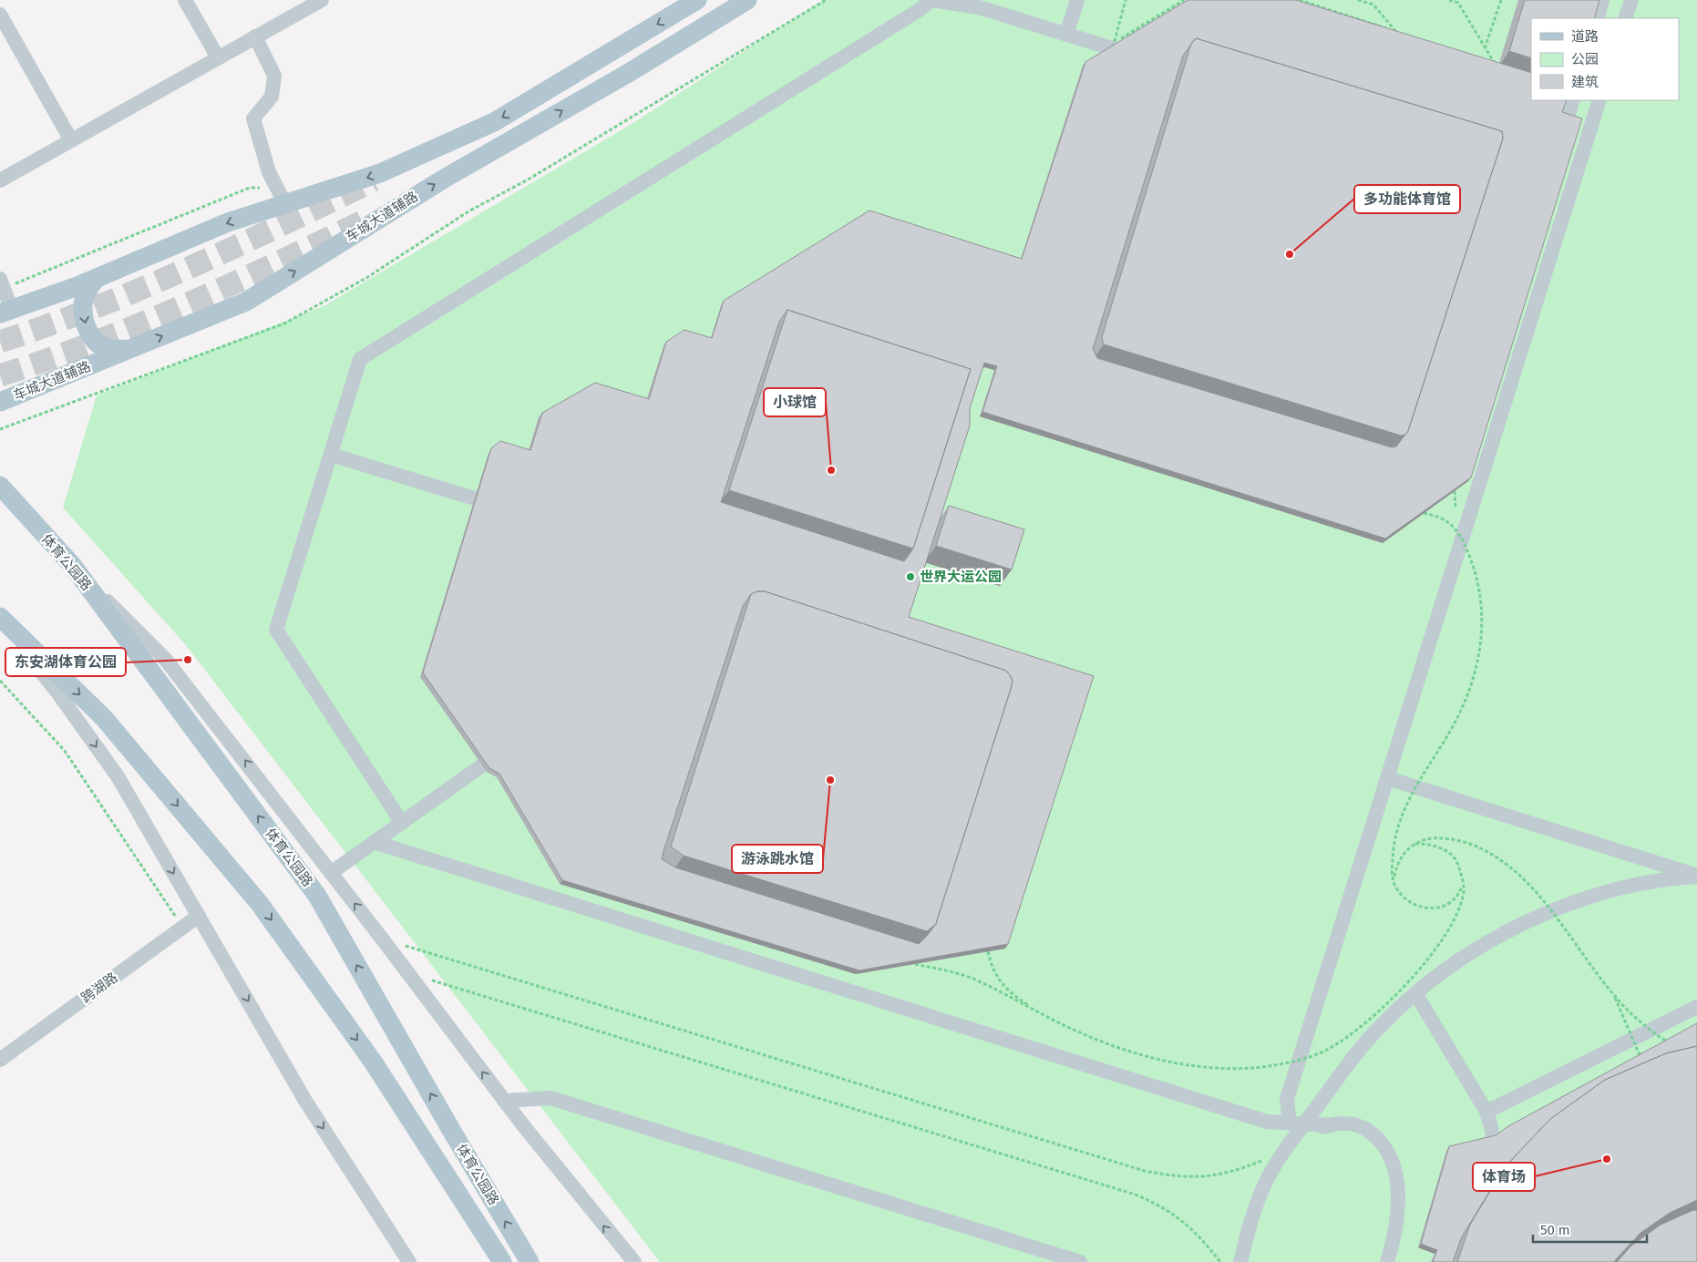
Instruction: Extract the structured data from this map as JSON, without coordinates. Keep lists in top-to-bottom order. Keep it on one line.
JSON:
{"streets":{"main road":["车城大道辅路","体育公园路"],"street":["跨湖路"]},"places":["多功能体育馆","小球馆","世界大运公园","东安湖体育公园","游泳跳水馆","体育场"],"legend":["道路","公园","建筑"],"scale_bar":"50 m"}
